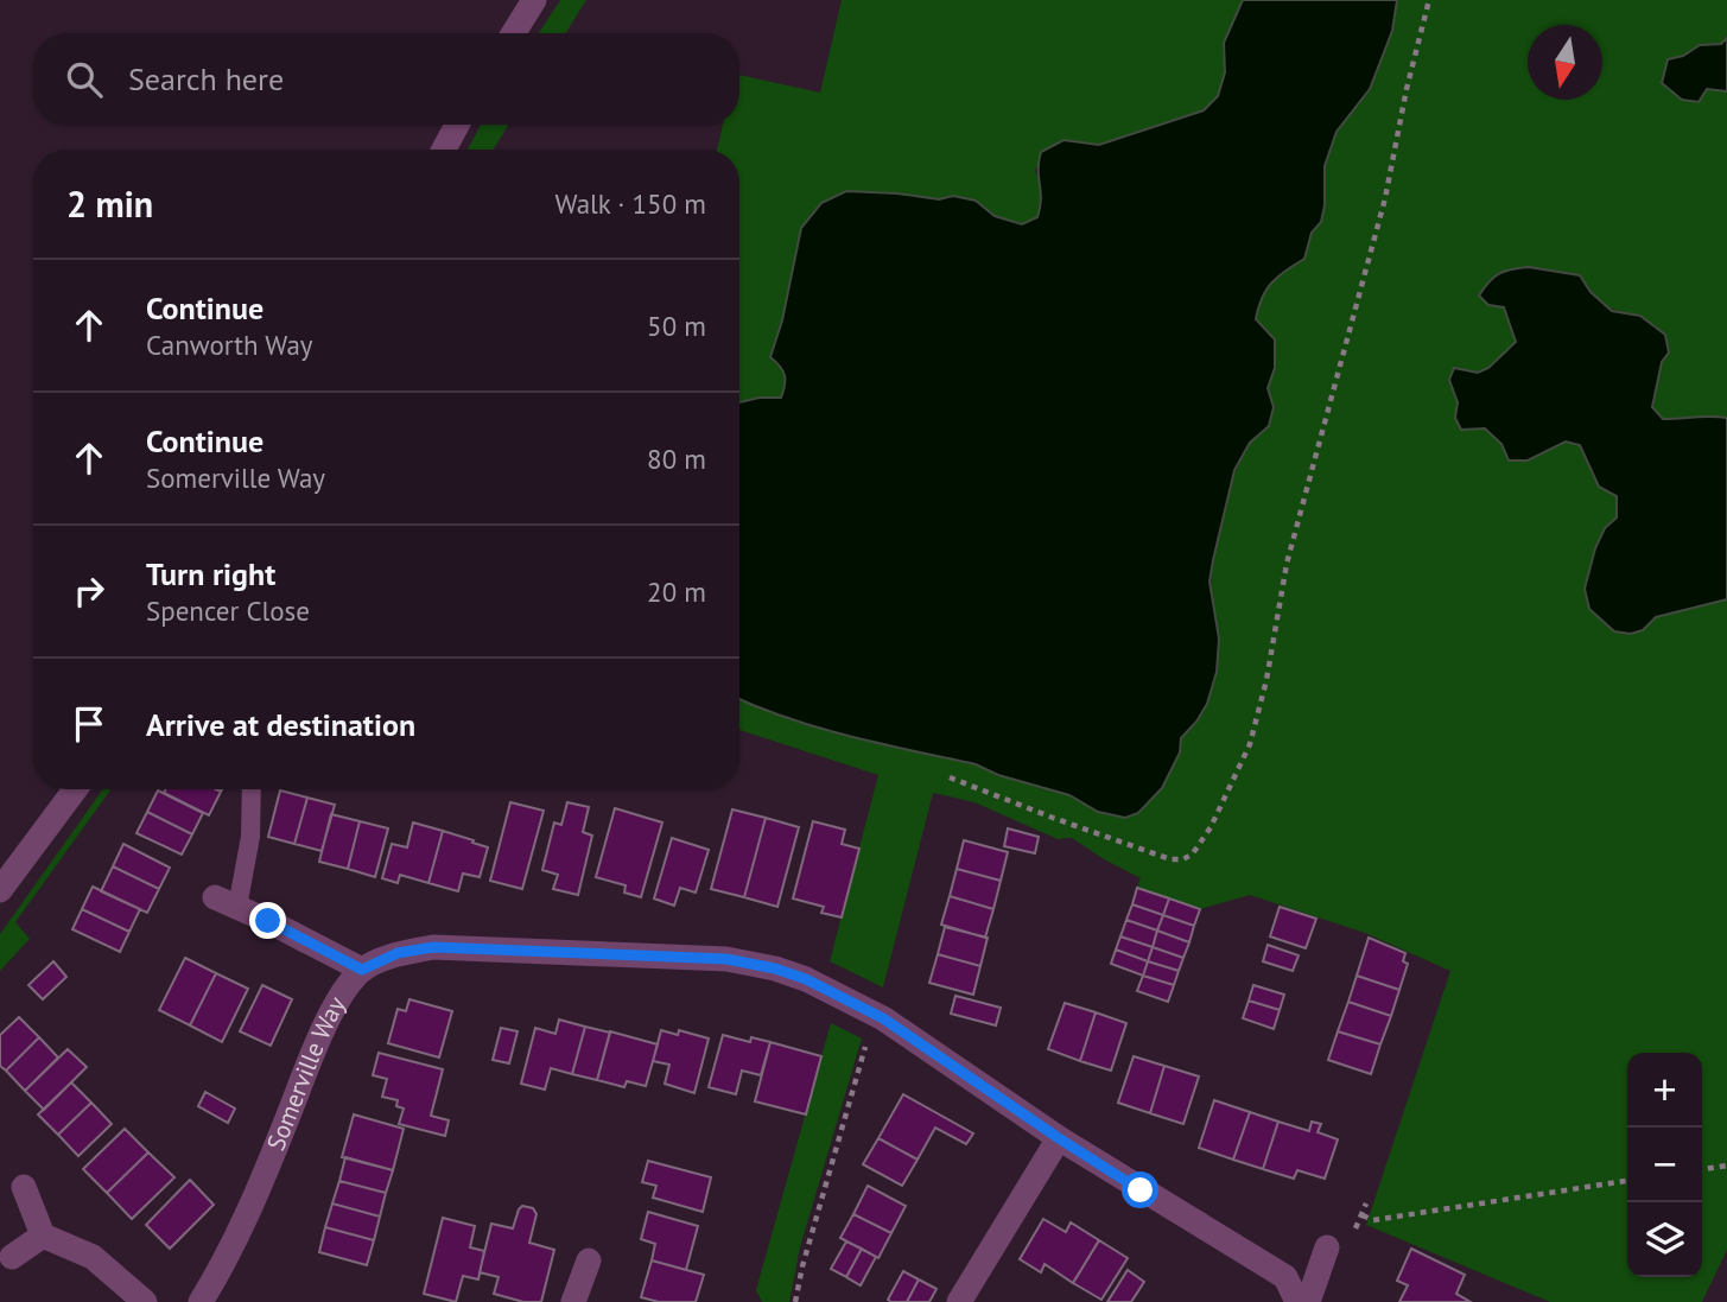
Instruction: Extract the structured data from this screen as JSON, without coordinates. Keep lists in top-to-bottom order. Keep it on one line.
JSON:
{"streets":{"street":["Somerville Way"]},"north":"bottom","page":{"search":"Search here","heading":["2 min","Walk · 150 m"],"list":[["Continue","Canworth Way","50 m"],["Continue","Somerville Way","80 m"],["Turn right","Spencer Close","20 m"],"Arrive at destination"],"map_buttons":["+","−"]}}
